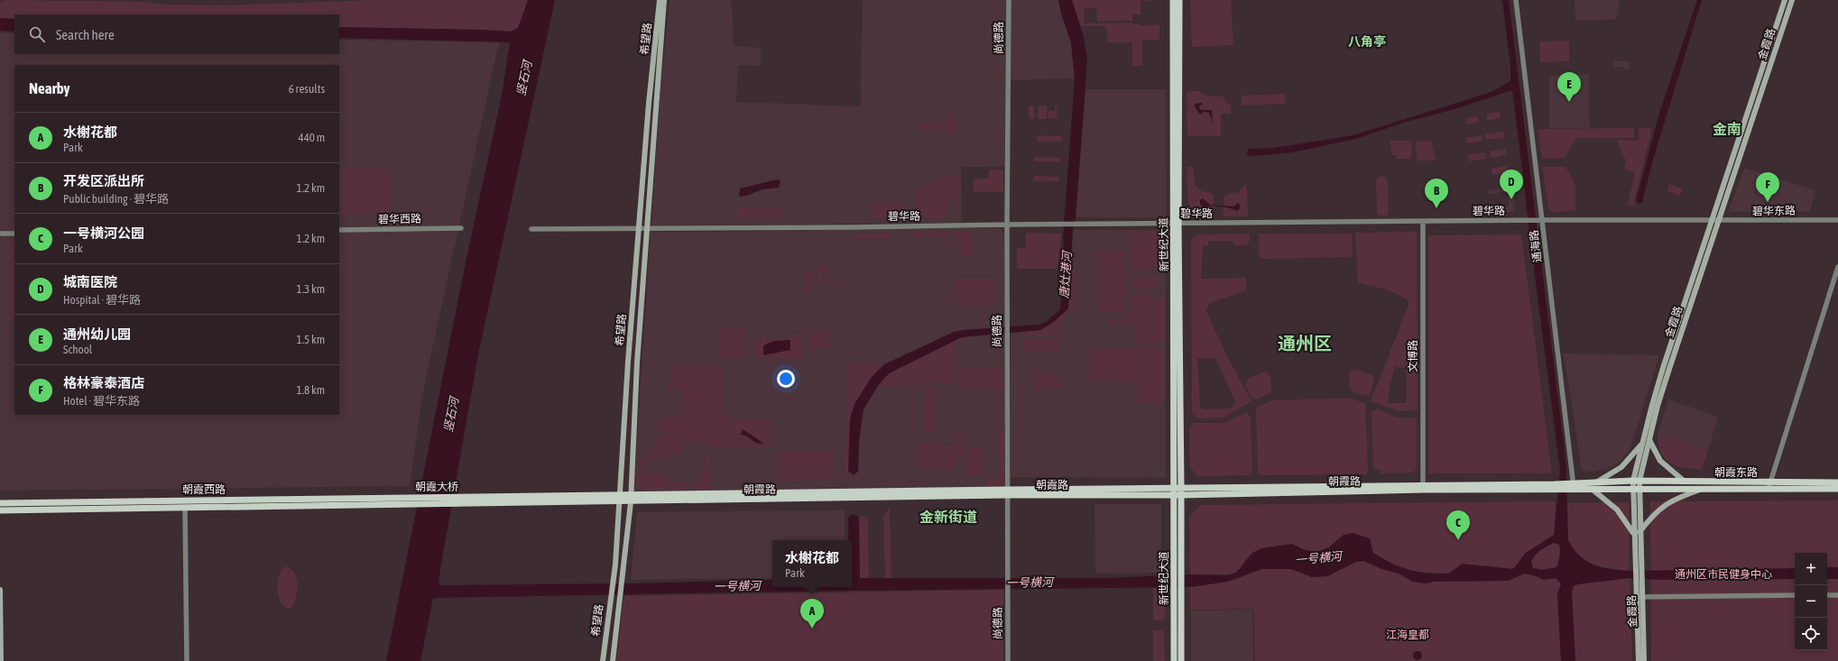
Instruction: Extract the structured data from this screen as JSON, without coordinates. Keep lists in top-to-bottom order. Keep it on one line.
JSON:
{"streets":{"main road":["希望路","金霞路","新世纪大道","朝霞东路","朝霞路","朝霞大桥","朝霞西路"],"street":["尚德路","碧华路","碧华东路","碧华西路","通海路","文博路"]},"crossings":[["尚德路","碧华路"],["尚德路","朝霞路"],["希望路","碧华路"],["希望路","朝霞路"],["金霞路","碧华路"],["金霞路","碧华东路"],["金霞路","朝霞东路"],["金霞路","朝霞路"],["碧华路","碧华东路"],["碧华路","新世纪大道"],["碧华路","通海路"],["碧华路","文博路"],["新世纪大道","朝霞路"],["通海路","朝霞路"],["文博路","朝霞路"],["朝霞东路","朝霞路"],["朝霞路","朝霞大桥"],["朝霞大桥","朝霞西路"]],"districts":["八角亭","金南","通州区","金新街道"],"water":["竖石河","唐灶港河","一号横河"],"parks":["通州区市民健身中心","江海皇都"],"page":{"search":"Search here","heading":["Nearby","6 results"],"pins":["E","D","F","B","C","A"],"list":[{"mark":"A","name":"水榭花都","note":"Park","value":"440 m"},{"mark":"B","name":"开发区派出所","note":"Public building · 碧华路","value":"1.2 km"},{"mark":"C","name":"一号横河公园","note":"Park","value":"1.2 km"},{"mark":"D","name":"城南医院","note":"Hospital · 碧华路","value":"1.3 km"},{"mark":"E","name":"通州幼儿园","note":"School","value":"1.5 km"},{"mark":"F","name":"格林豪泰酒店","note":"Hotel · 碧华东路","value":"1.8 km"}],"popup":["水榭花都","Park"],"map_buttons":["+","−"]}}
